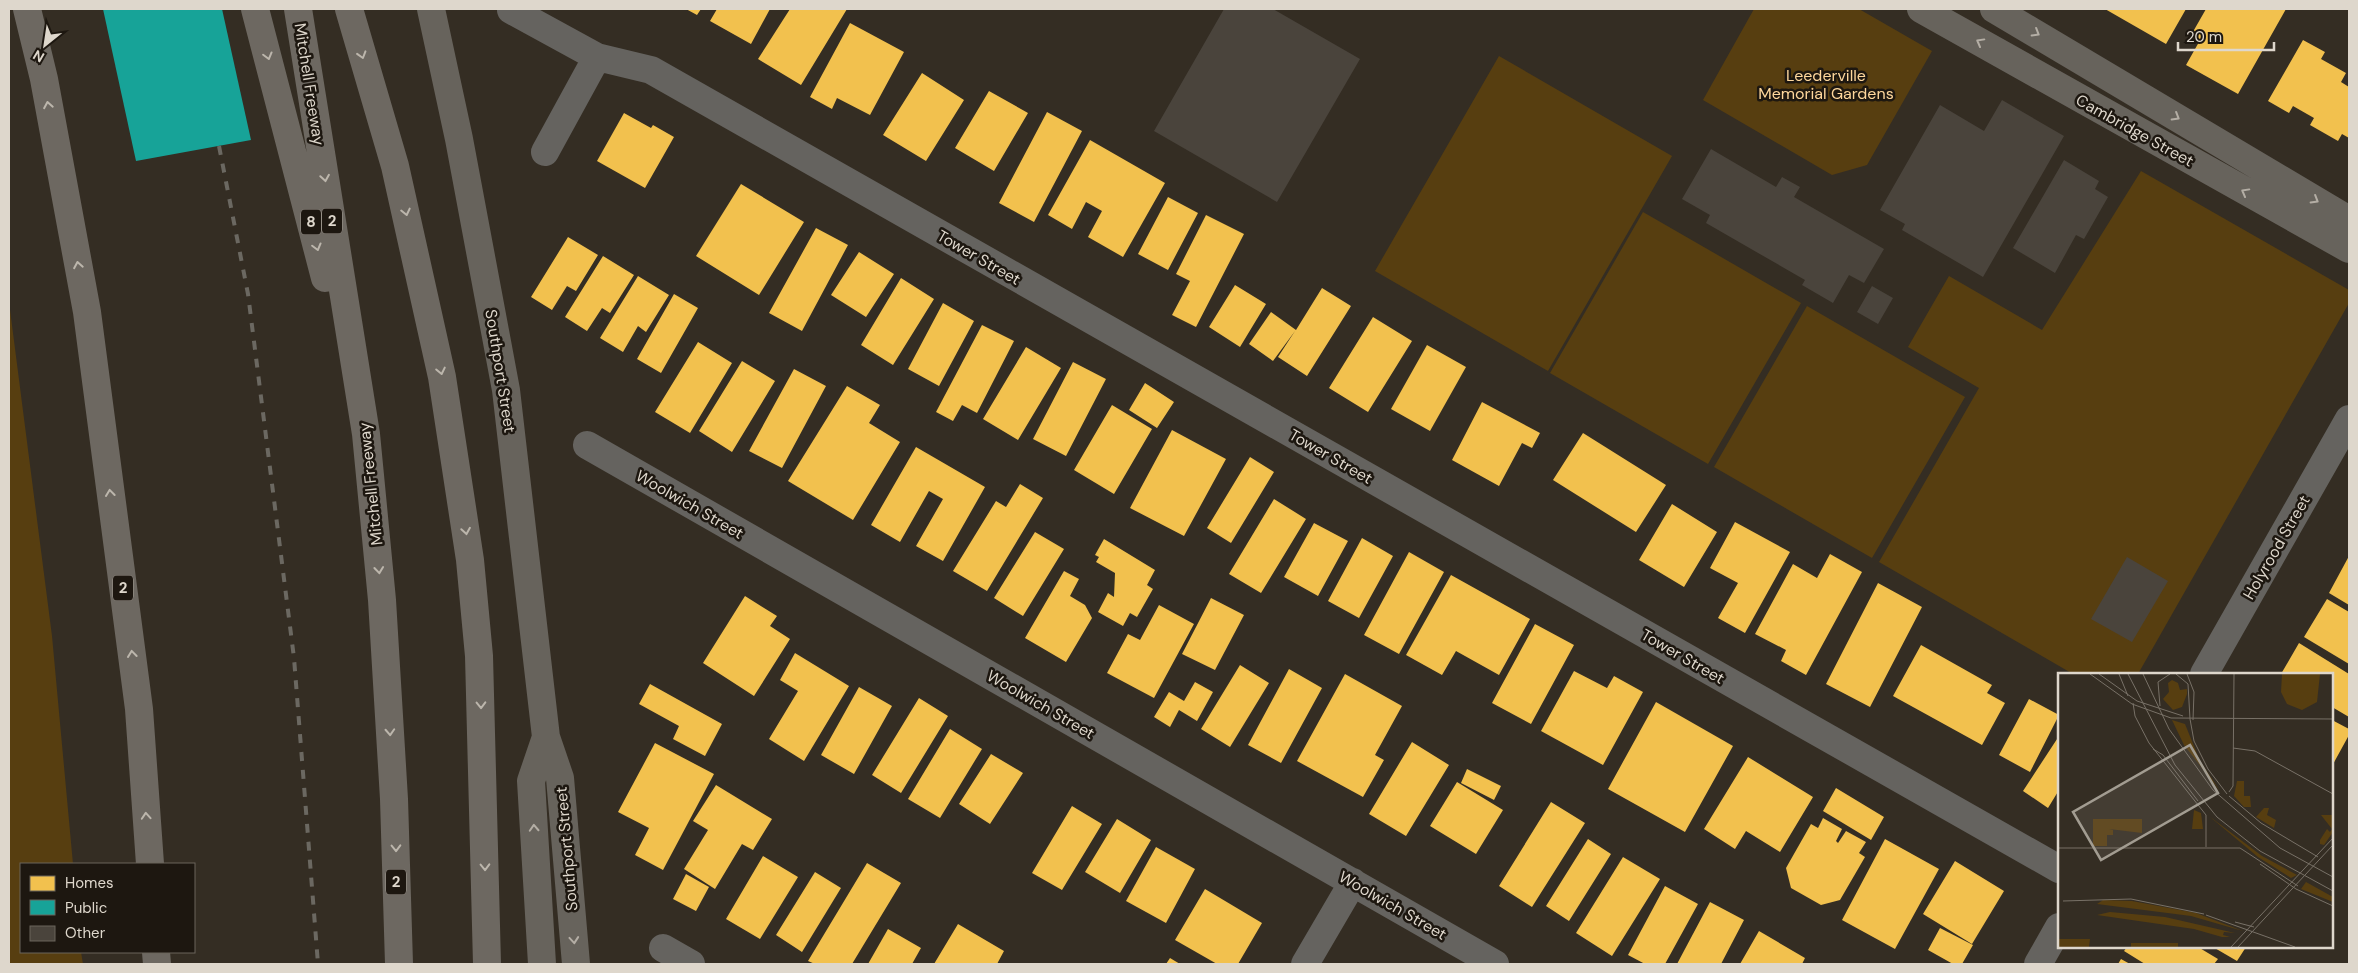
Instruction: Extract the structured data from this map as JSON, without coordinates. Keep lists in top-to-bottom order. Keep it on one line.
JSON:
{"streets":{"highway":["Mitchell Freeway","2","8"],"main road":["Cambridge Street","Southport Street"],"street":["Tower Street","Woolwich Street","Holyrood Street"]},"crossings":[["Mitchell Freeway","8"]],"parks":["Leederville Memorial Gardens"],"legend":["Homes","Public","Other"],"scale_bar":"20 m","north":"bottom left"}
